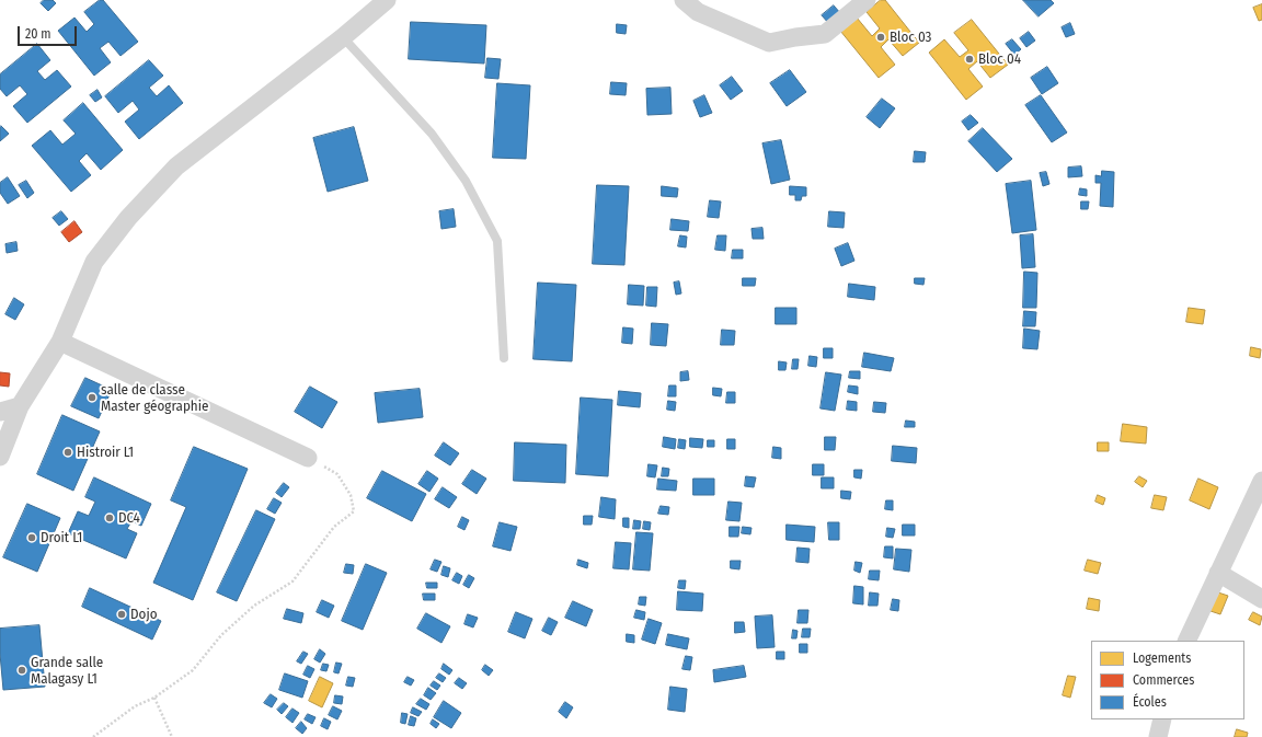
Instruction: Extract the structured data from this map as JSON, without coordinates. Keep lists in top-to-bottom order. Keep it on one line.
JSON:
{"places":["Bloc 03","Bloc 04","salle de classe Master géographie","Histroir L1","DC4","Droit L1","Dojo","Grande salle Malagasy L1"],"legend":["Logements","Commerces","Écoles"],"scale_bar":"20 m"}
